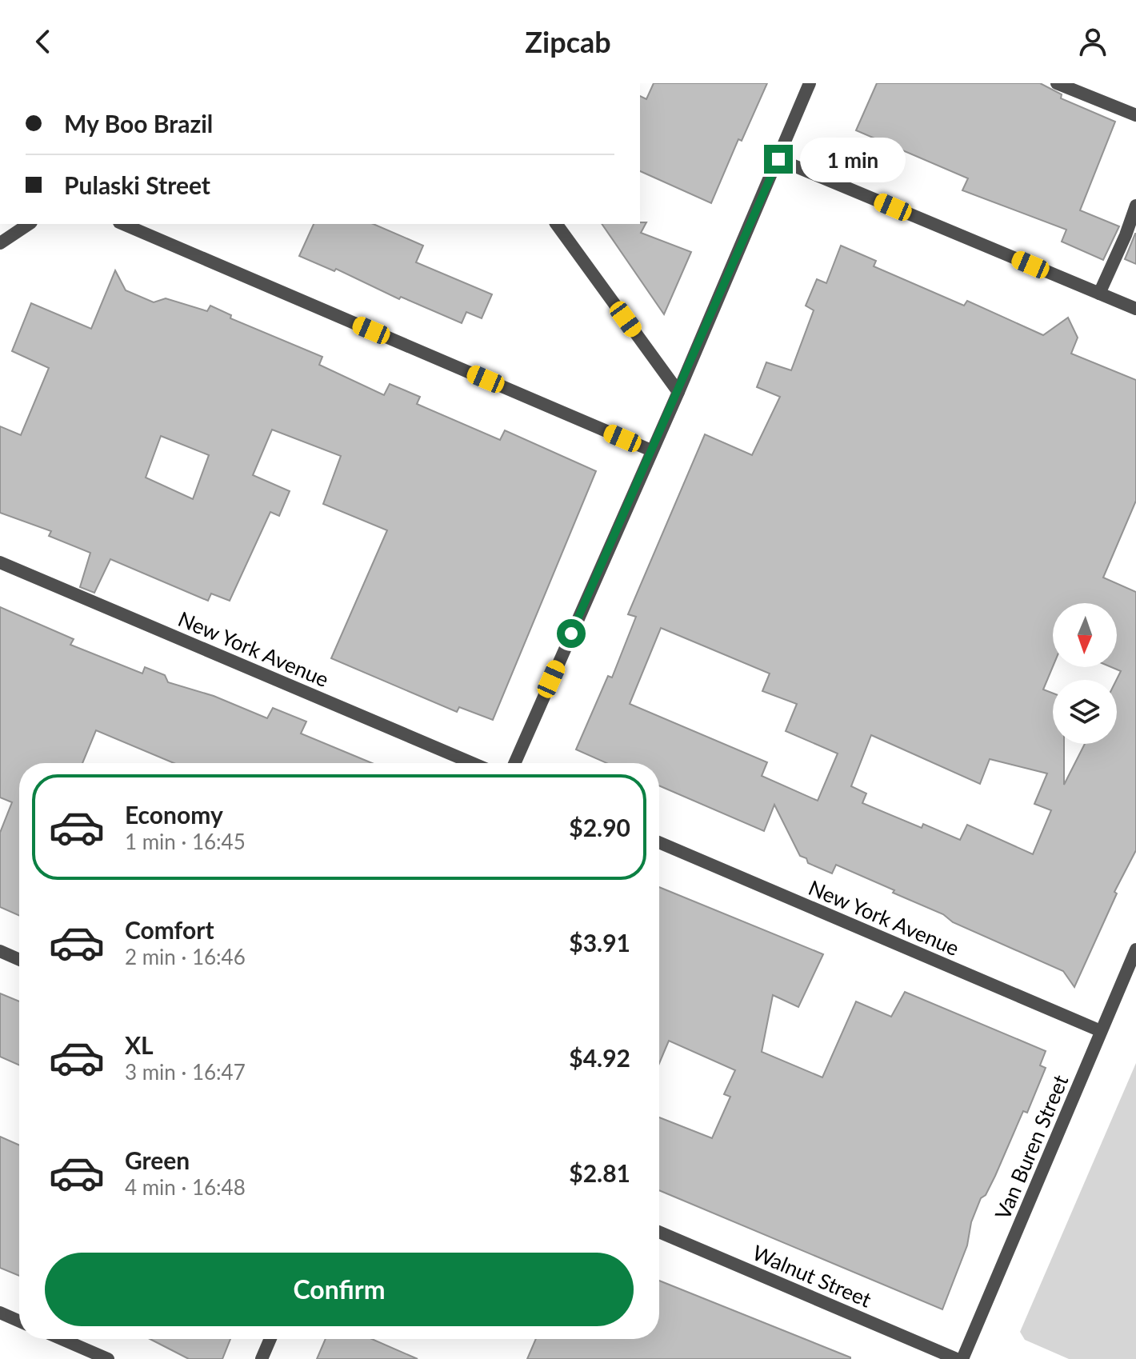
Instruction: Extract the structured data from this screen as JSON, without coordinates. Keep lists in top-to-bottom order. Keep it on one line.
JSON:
{"streets":{"street":["New York Avenue","Van Buren Street","Walnut Street"]},"crossings":[["New York Avenue","Van Buren Street"]],"north":"bottom","page":{"header":"Zipcab","banner":["My Boo Brazil","Pulaski Street"],"bubble":"1 min","list":[{"name":"Economy","note":"1 min · 16:45","value":"$2.90"},{"name":"Comfort","note":"2 min · 16:46","value":"$3.91"},{"name":"XL","note":"3 min · 16:47","value":"$4.92"},{"name":"Green","note":"4 min · 16:48","value":"$2.81"}],"buttons":"Confirm"}}
